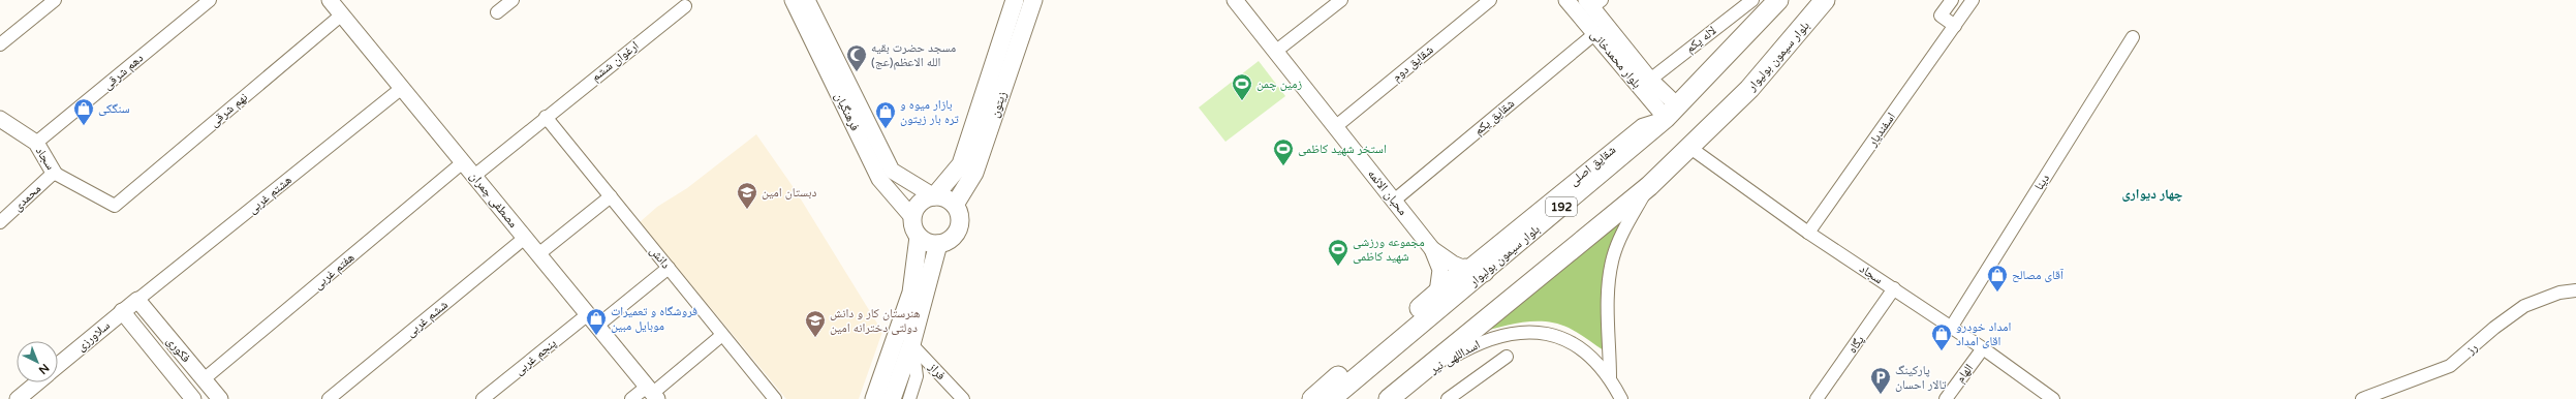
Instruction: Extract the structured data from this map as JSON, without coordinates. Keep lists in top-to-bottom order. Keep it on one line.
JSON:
{"streets":{"main road":["بلوار سیمون بولیوار","زیتون","192"],"street":["لاله یکم","بلوار محمدخانی","ارغوان ششم","شقایق دوم","دهم شرقی","نهم شرقی","فرهنگیان","شقایق یکم","اسفندیار","سجاد","دینا","محبان الائمه","هشتم غربی","محمدی","مصطفی چمران","دانش","هفتم غربی","ششم غربی","سلاورزی","پگاه","رز","فکوری","پنجم غربی","اسداللهی نیر","فراز","الهام"]},"crossings":[["لاله یکم","بلوار محمدخانی"],["بلوار سیمون بولیوار","بلوار محمدخانی"],["بلوار سیمون بولیوار","سجاد"],["بلوار سیمون بولیوار","محبان الائمه"],["بلوار سیمون بولیوار","اسداللهی نیر"],["بلوار محمدخانی","شقایق یکم"],["ارغوان ششم","مصطفی چمران"],["ارغوان ششم","دانش"],["شقایق دوم","محبان الائمه"],["دهم شرقی","سجاد"],["زیتون","فرهنگیان"],["نهم شرقی","سجاد"],["نهم شرقی","مصطفی چمران"],["شقایق یکم","محبان الائمه"],["اسفندیار","سجاد"],["سجاد","دینا"],["سجاد","محمدی"],["سجاد","پگاه"],["سجاد","الهام"],["هشتم غربی","مصطفی چمران"],["هشتم غربی","سلاورزی"],["هشتم غربی","فکوری"],["مصطفی چمران","هفتم غربی"],["مصطفی چمران","ششم غربی"],["مصطفی چمران","پنجم غربی"],["دانش","پنجم غربی"],["هفتم غربی","فکوری"],["سلاورزی","فکوری"]],"districts":["چهار دیواری"],"places":{"mosque":["مسجد حضرت بقیه الله الاعظم(عج)"],"sports":["زمین چمن","استخر شهید کاظمی","مجموعه ورزشی شهید کاظمی"],"shop":["سنگکی","بازار میوه و تره بار زیتون","آقای مصالح","فروشگاه و تعمیرات موبایل مبین","امداد خودرو اقای امداد"],"school or university":["دبستان امین","هنرستان کار و دانش دولتی دخترانه امین"],"parking":["پارکینگ تالار احسان"]},"north":"bottom right"}
